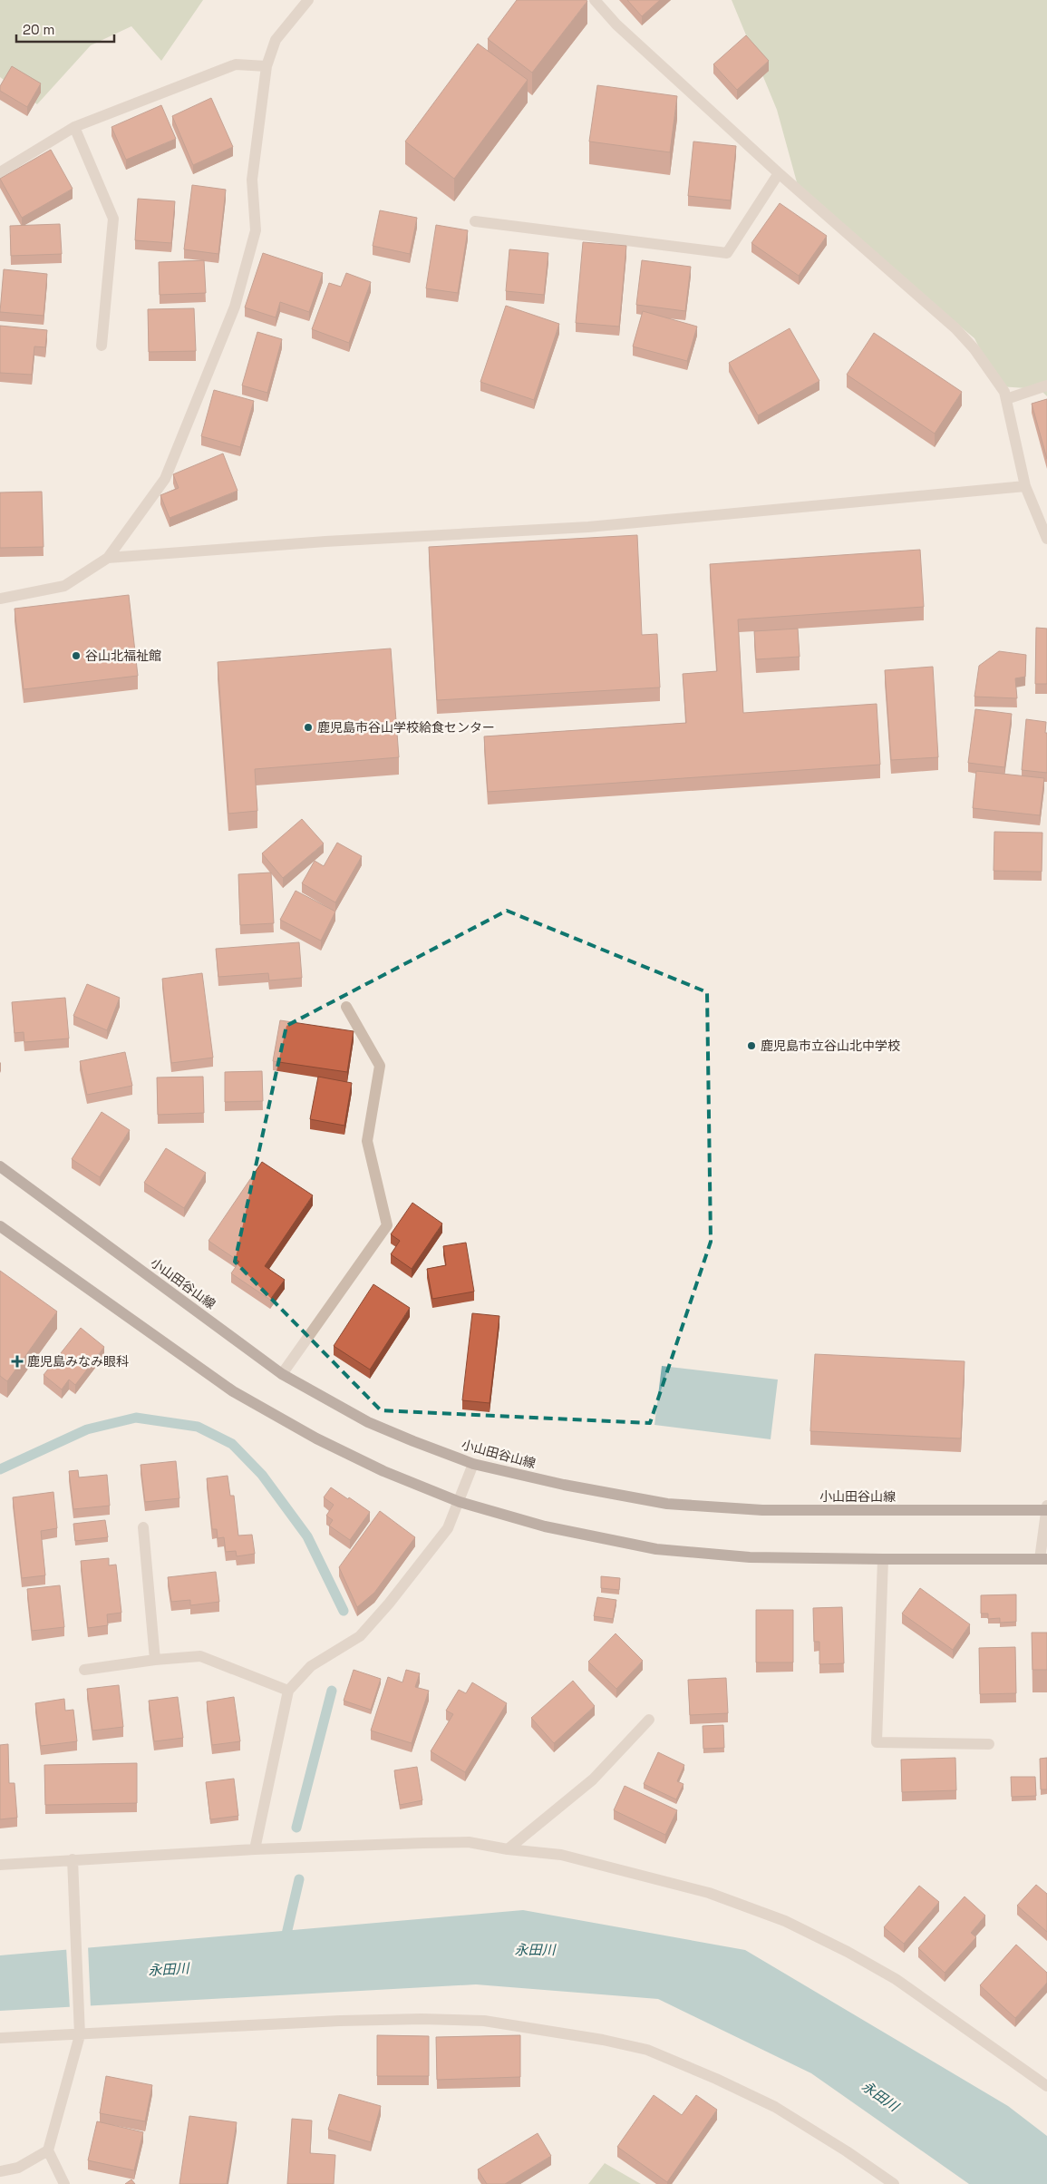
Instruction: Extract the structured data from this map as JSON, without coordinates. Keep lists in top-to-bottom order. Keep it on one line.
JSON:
{"streets":{"main road":["小山田谷山線"]},"water":["永田川"],"places":{"other":["谷山北福祉館","鹿児島市谷山学校給食センター","鹿児島市立谷山北中学校"],"health":["鹿児島みなみ眼科"]},"scale_bar":"20 m"}
